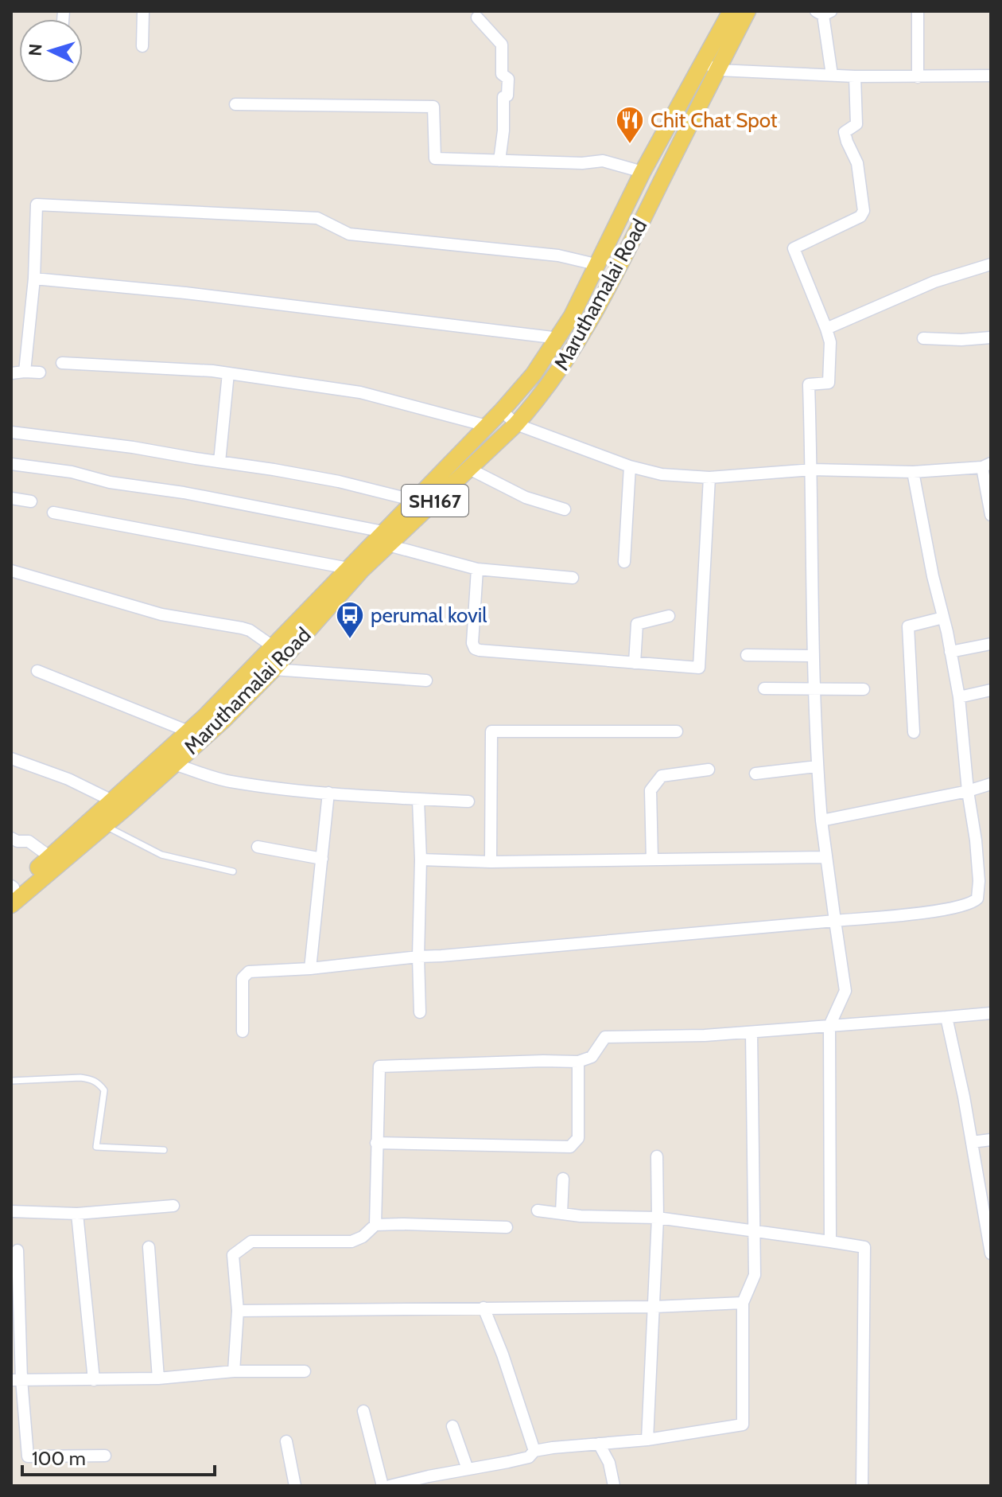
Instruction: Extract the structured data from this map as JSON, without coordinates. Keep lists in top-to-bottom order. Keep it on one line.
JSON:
{"streets":{"main road":["Maruthamalai Road","SH167"]},"places":{"restaurant":["Chit Chat Spot"],"bus stop":["perumal kovil"]},"scale_bar":"100 m","north":"left"}
